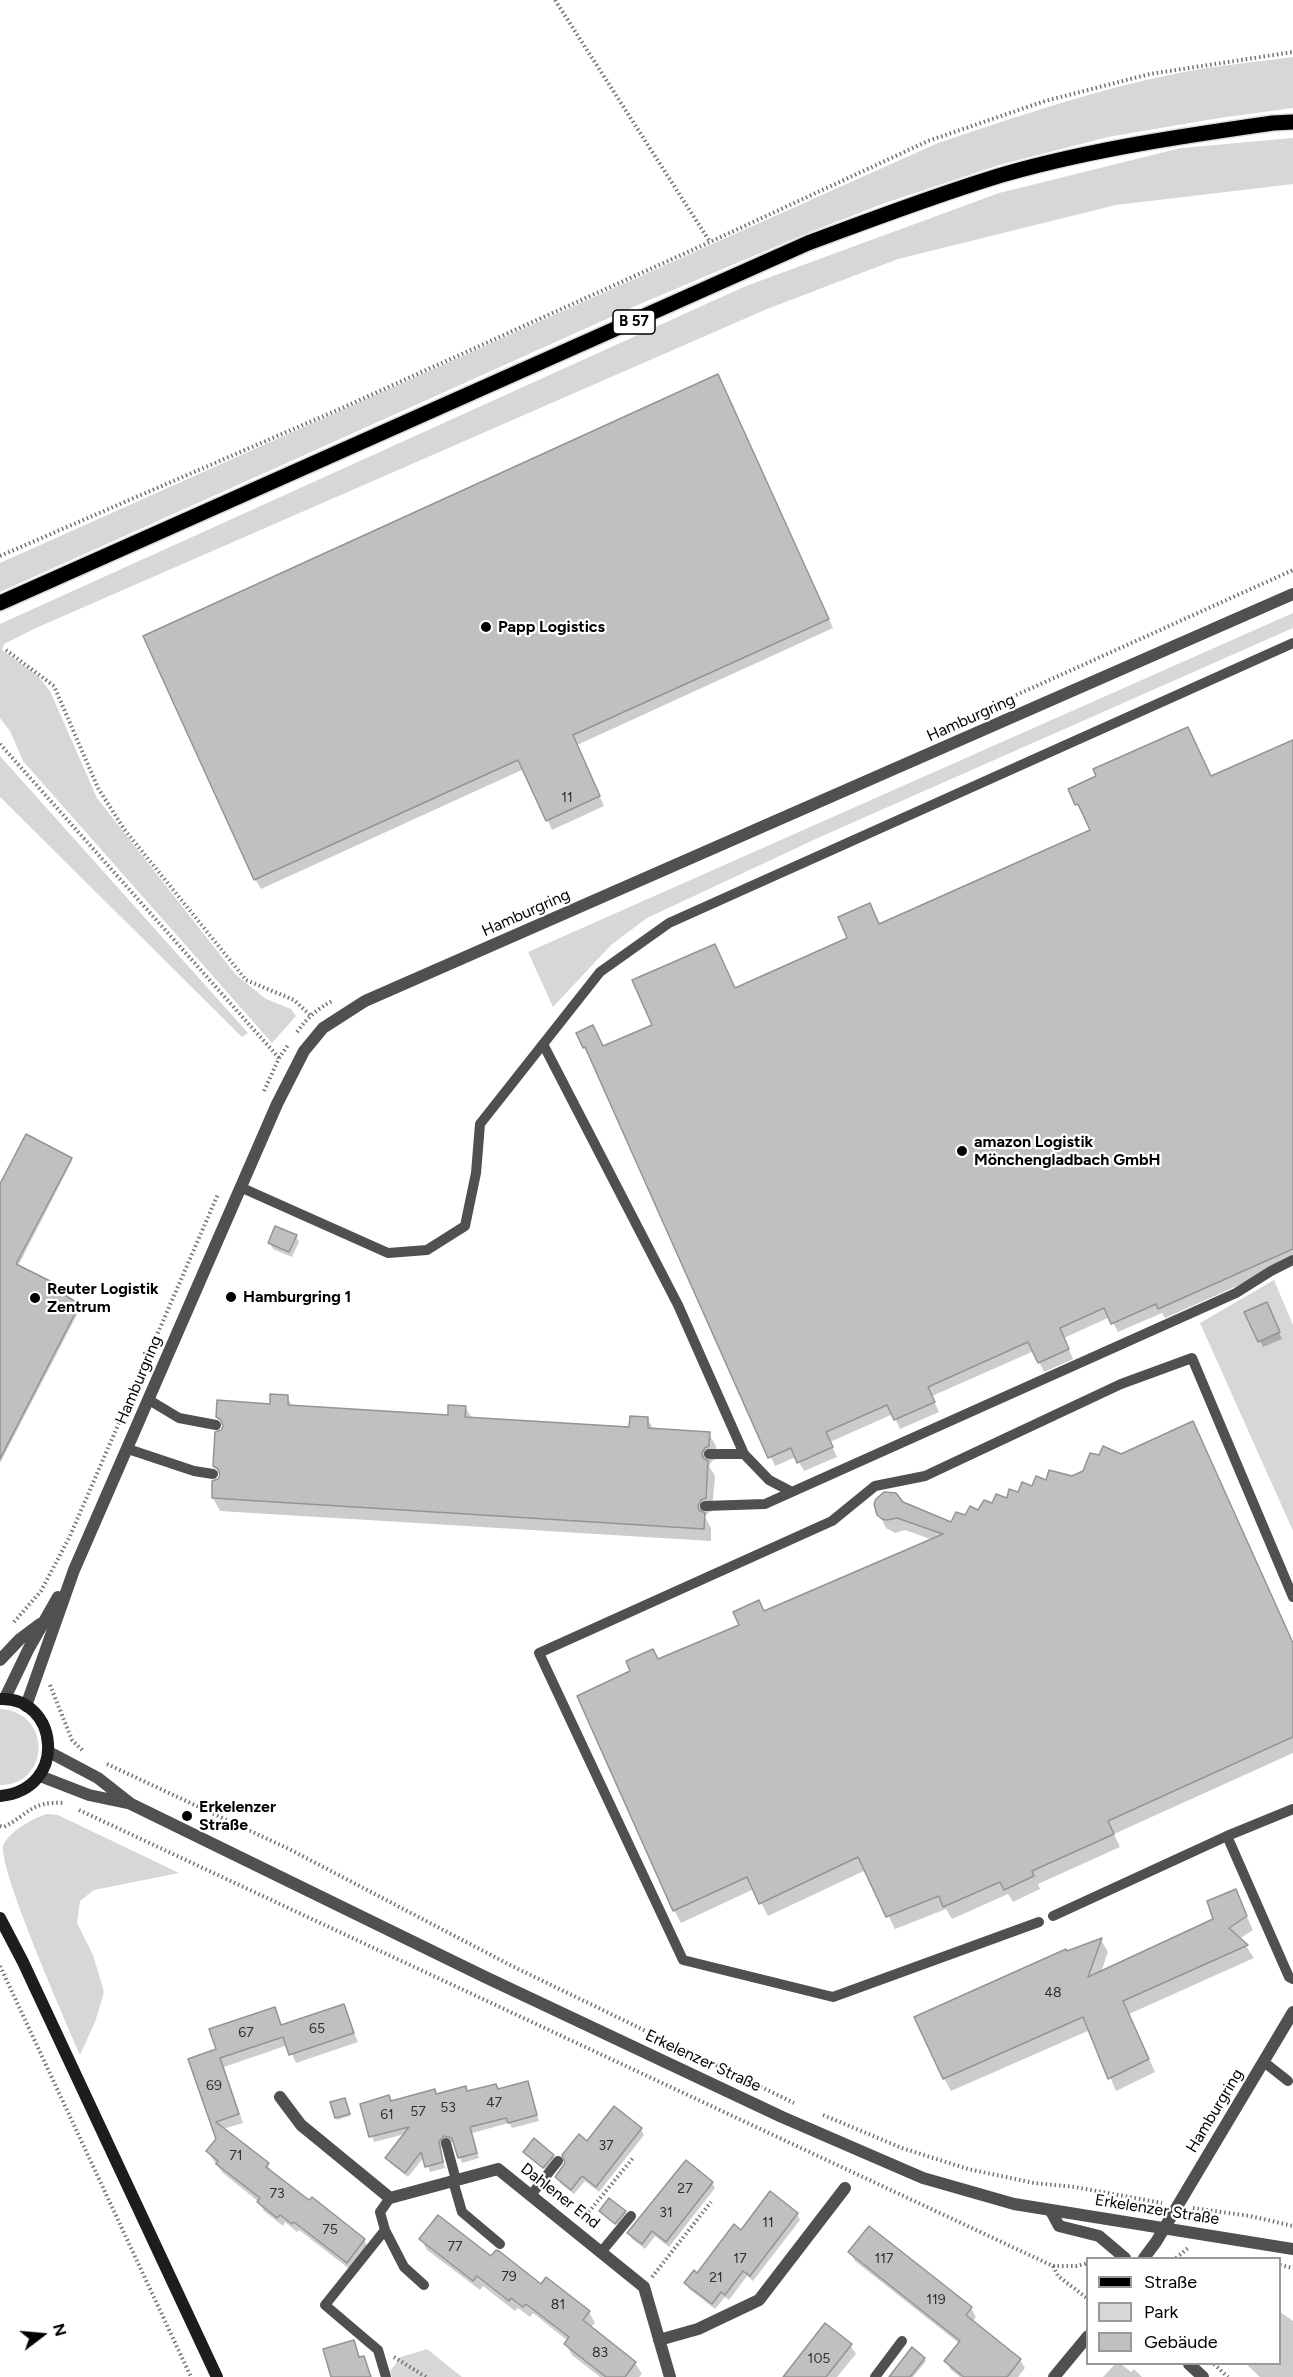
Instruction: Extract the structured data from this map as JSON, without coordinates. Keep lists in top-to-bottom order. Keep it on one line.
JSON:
{"streets":{"main road":["B 57"],"street":["Hamburgring","Erkelenzer Straße","Dahlener End"]},"crossings":[["Hamburgring","Erkelenzer Straße"]],"places":["Papp Logistics","amazon Logistik Mönchengladbach GmbH","Hamburgring 1","Reuter Logistik Zentrum","Erkelenzer Straße"],"house_numbers":["11","48","65","67","69","47","53","57","61","37","71","27","73","31","11","75","77","17","117","79","21","119","81","83","105"],"legend":["Straße","Park","Gebäude"],"north":"right"}
